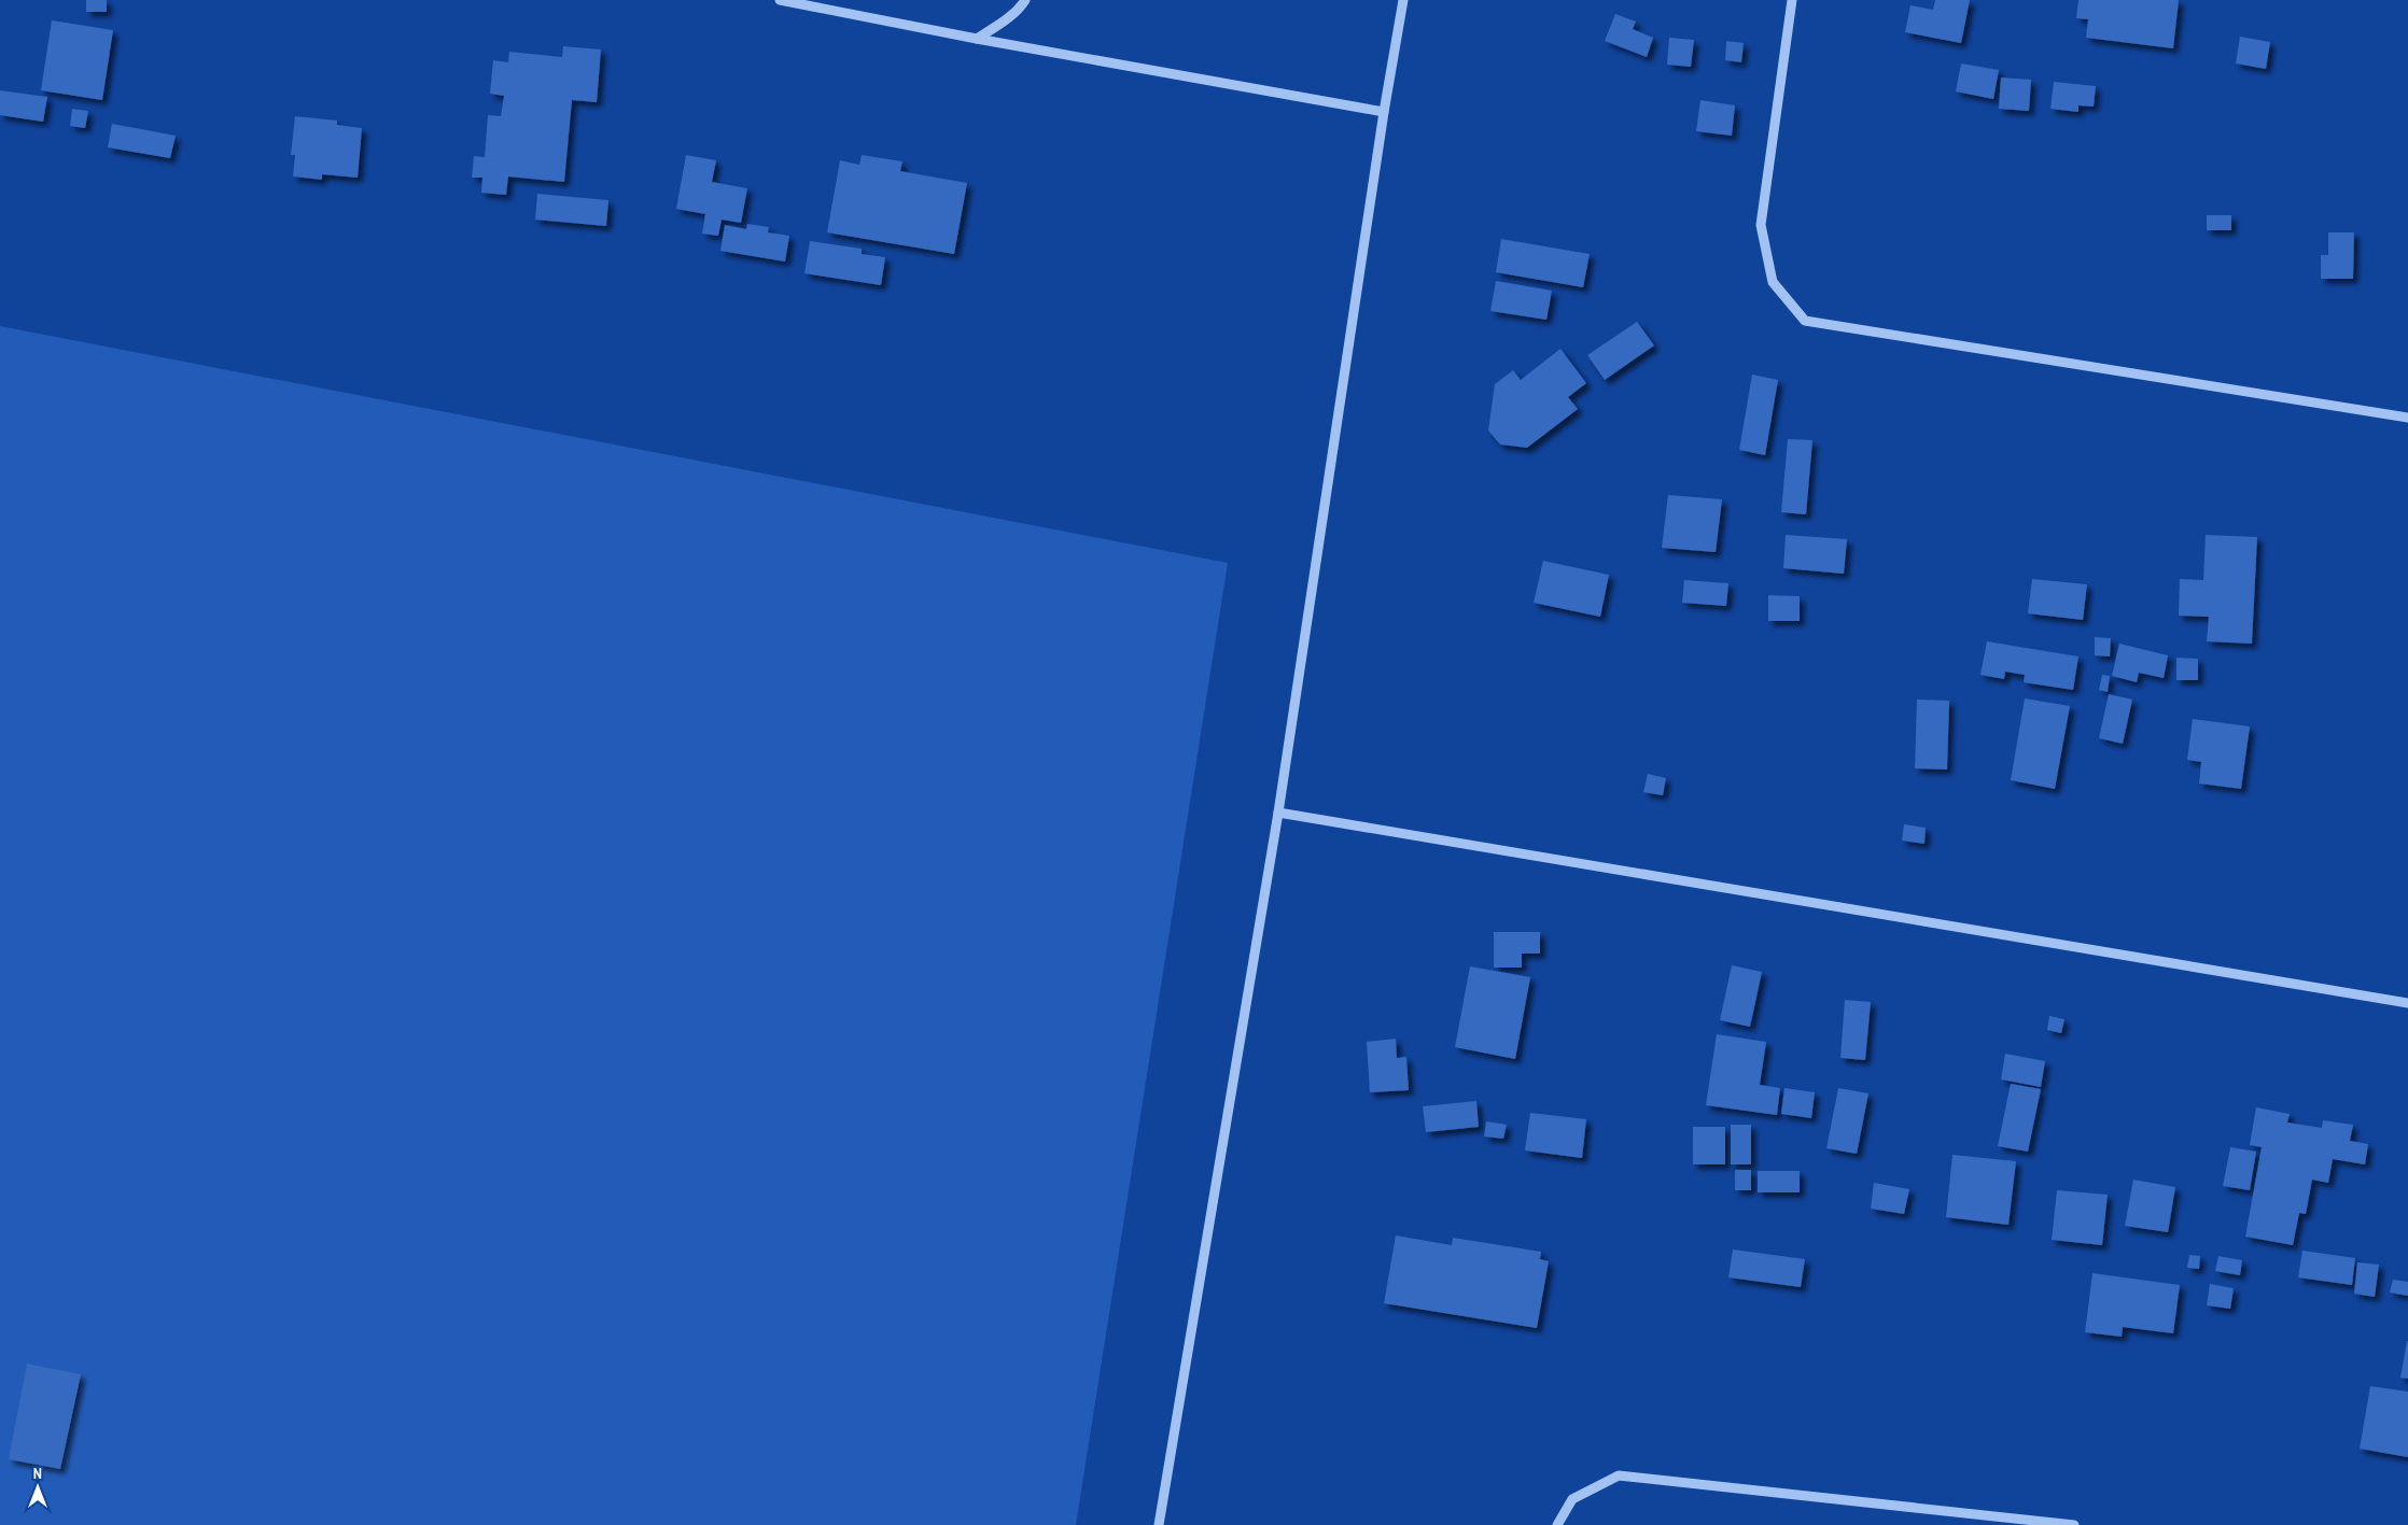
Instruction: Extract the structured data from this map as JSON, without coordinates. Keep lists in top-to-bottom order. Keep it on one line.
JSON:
{"north":"top"}
